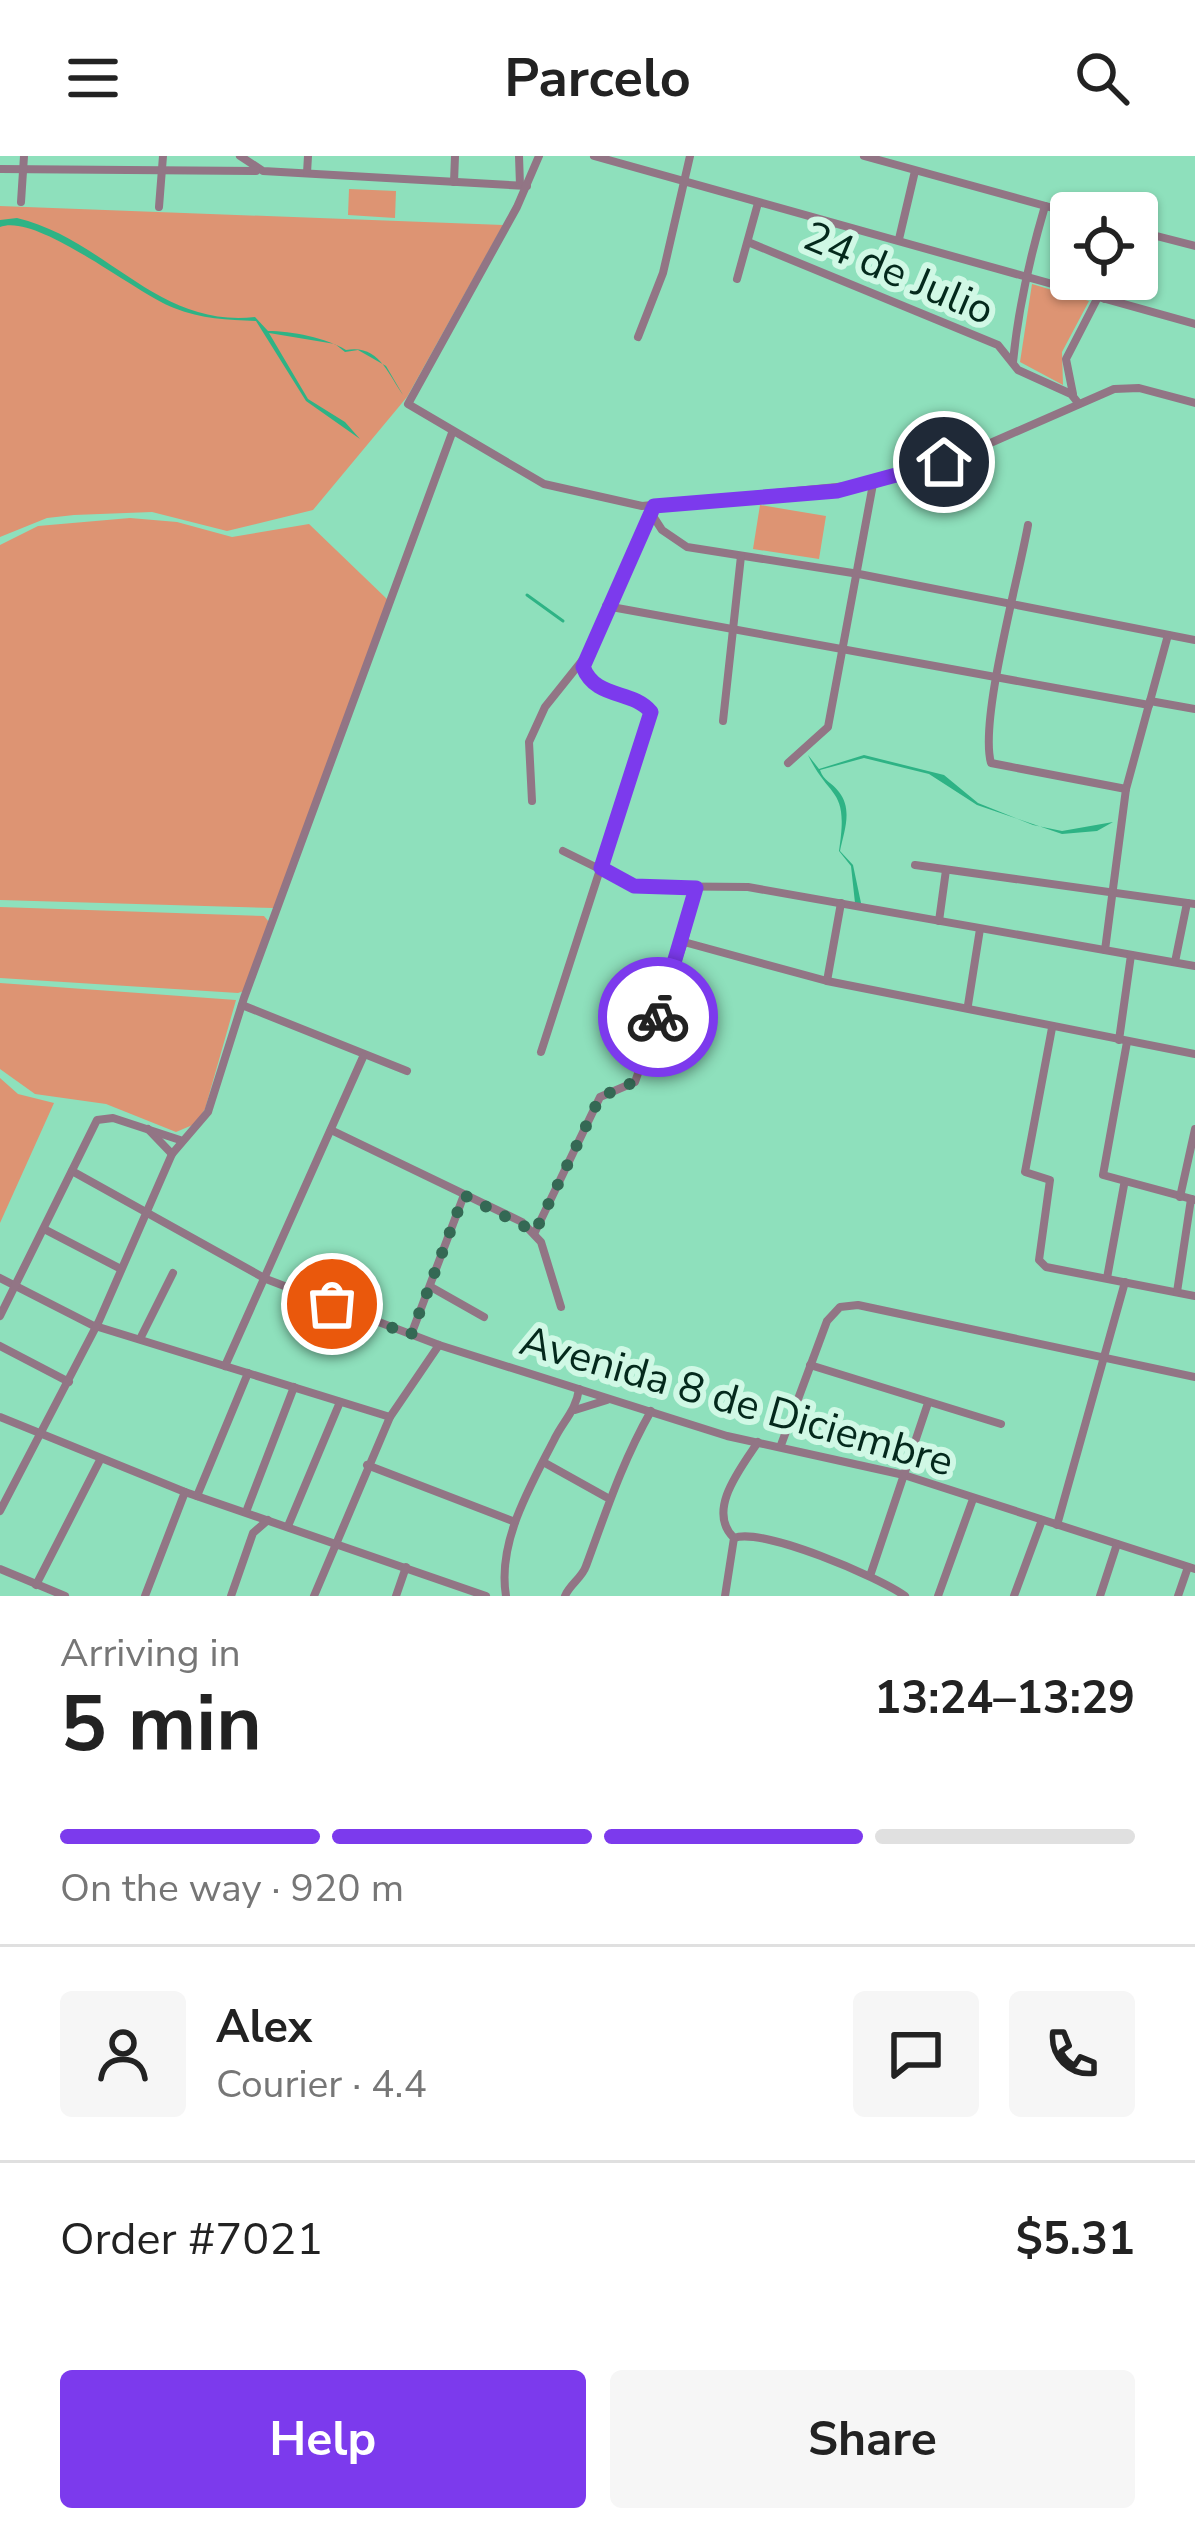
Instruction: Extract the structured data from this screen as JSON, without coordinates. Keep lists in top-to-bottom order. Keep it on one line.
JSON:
{"streets":{"street":["24 de Julio","Avenida 8 de Diciembre"]},"page":{"header":"Parcelo","heading":["5 min","Arriving in","13:24–13:29"],"panel":["Alex","Courier · 4.4","Order #7021","$5.31"],"bar":"On the way · 920 m","buttons":["Help","Share"]}}
